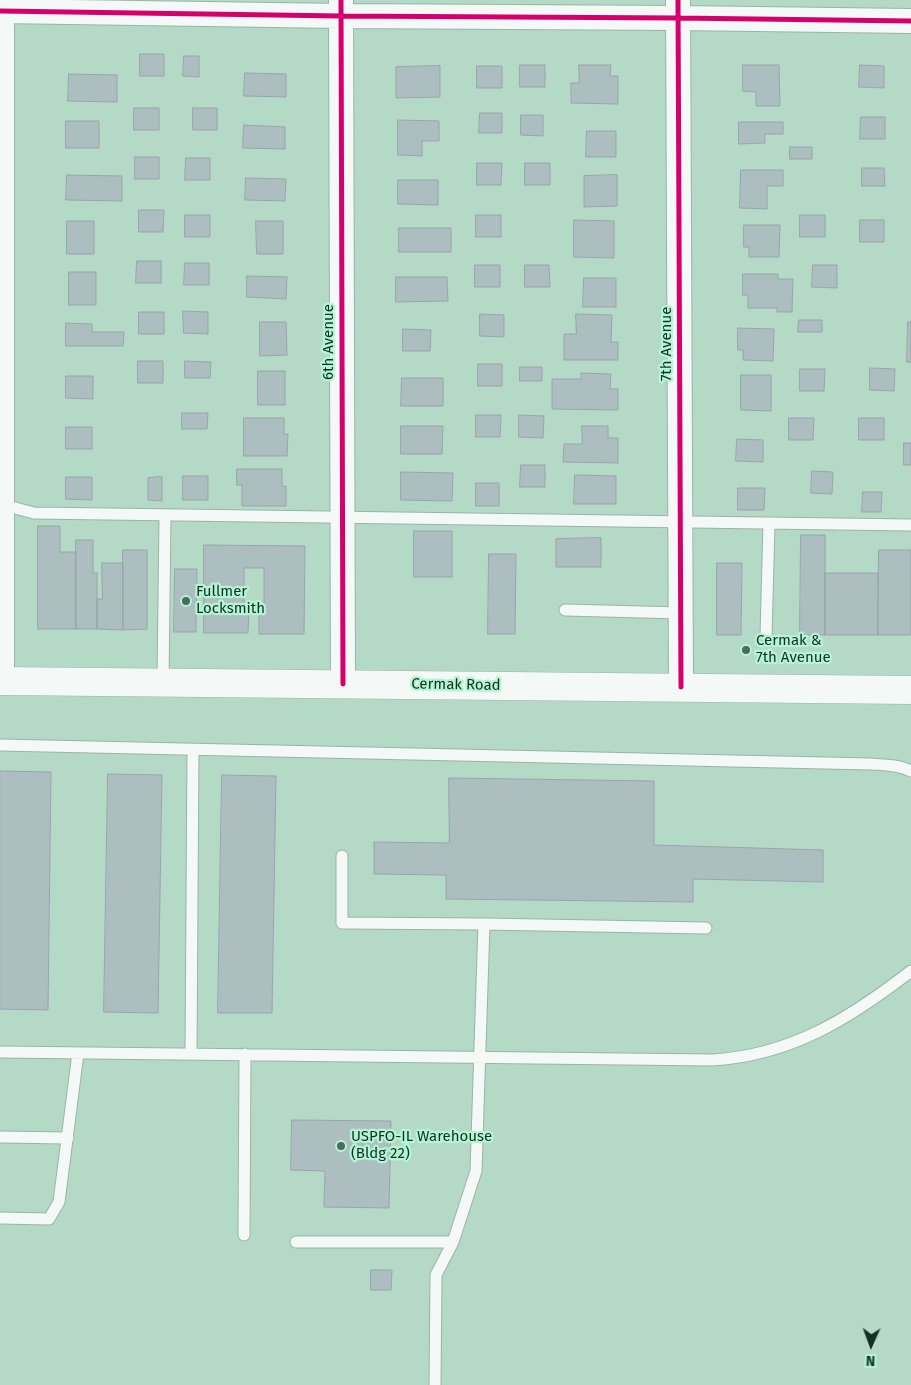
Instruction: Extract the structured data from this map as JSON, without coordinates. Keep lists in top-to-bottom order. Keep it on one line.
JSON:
{"streets":{"main road":["Cermak Road"],"street":["6th Avenue","7th Avenue"]},"crossings":[["6th Avenue","Cermak Road"],["7th Avenue","Cermak Road"]],"places":["Fullmer Locksmith","Cermak & 7th Avenue","USPFO-IL Warehouse (Bldg 22)"],"north":"bottom"}
